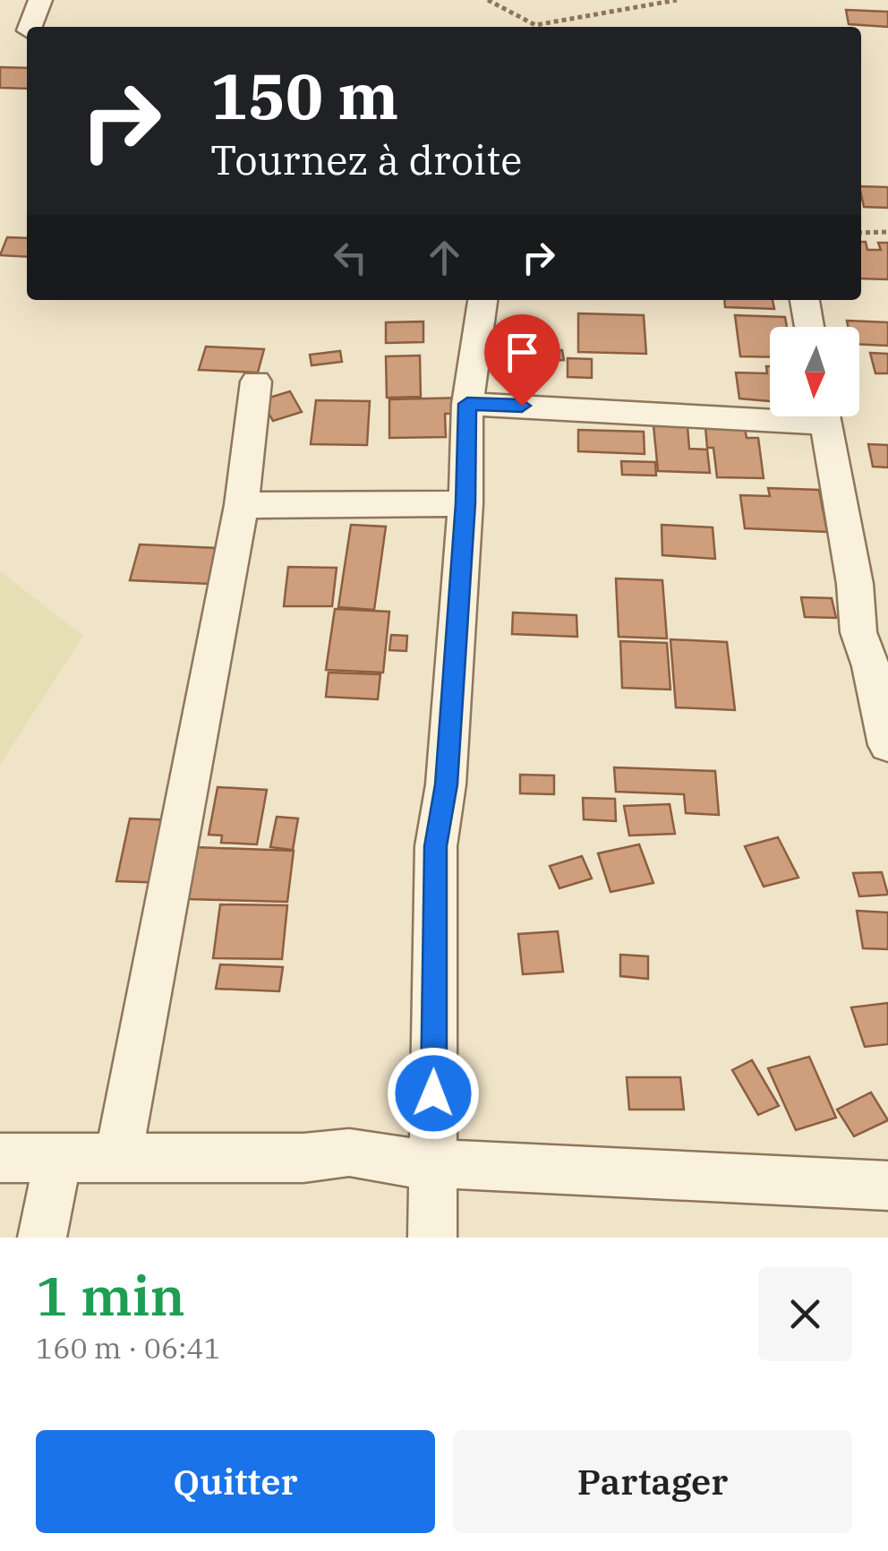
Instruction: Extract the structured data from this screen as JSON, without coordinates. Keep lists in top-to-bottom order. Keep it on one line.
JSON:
{"north":"bottom","page":{"turn":["150 m","Tournez à droite"],"heading":["1 min","160 m · 06:41"],"buttons":["Quitter","Partager"]}}
